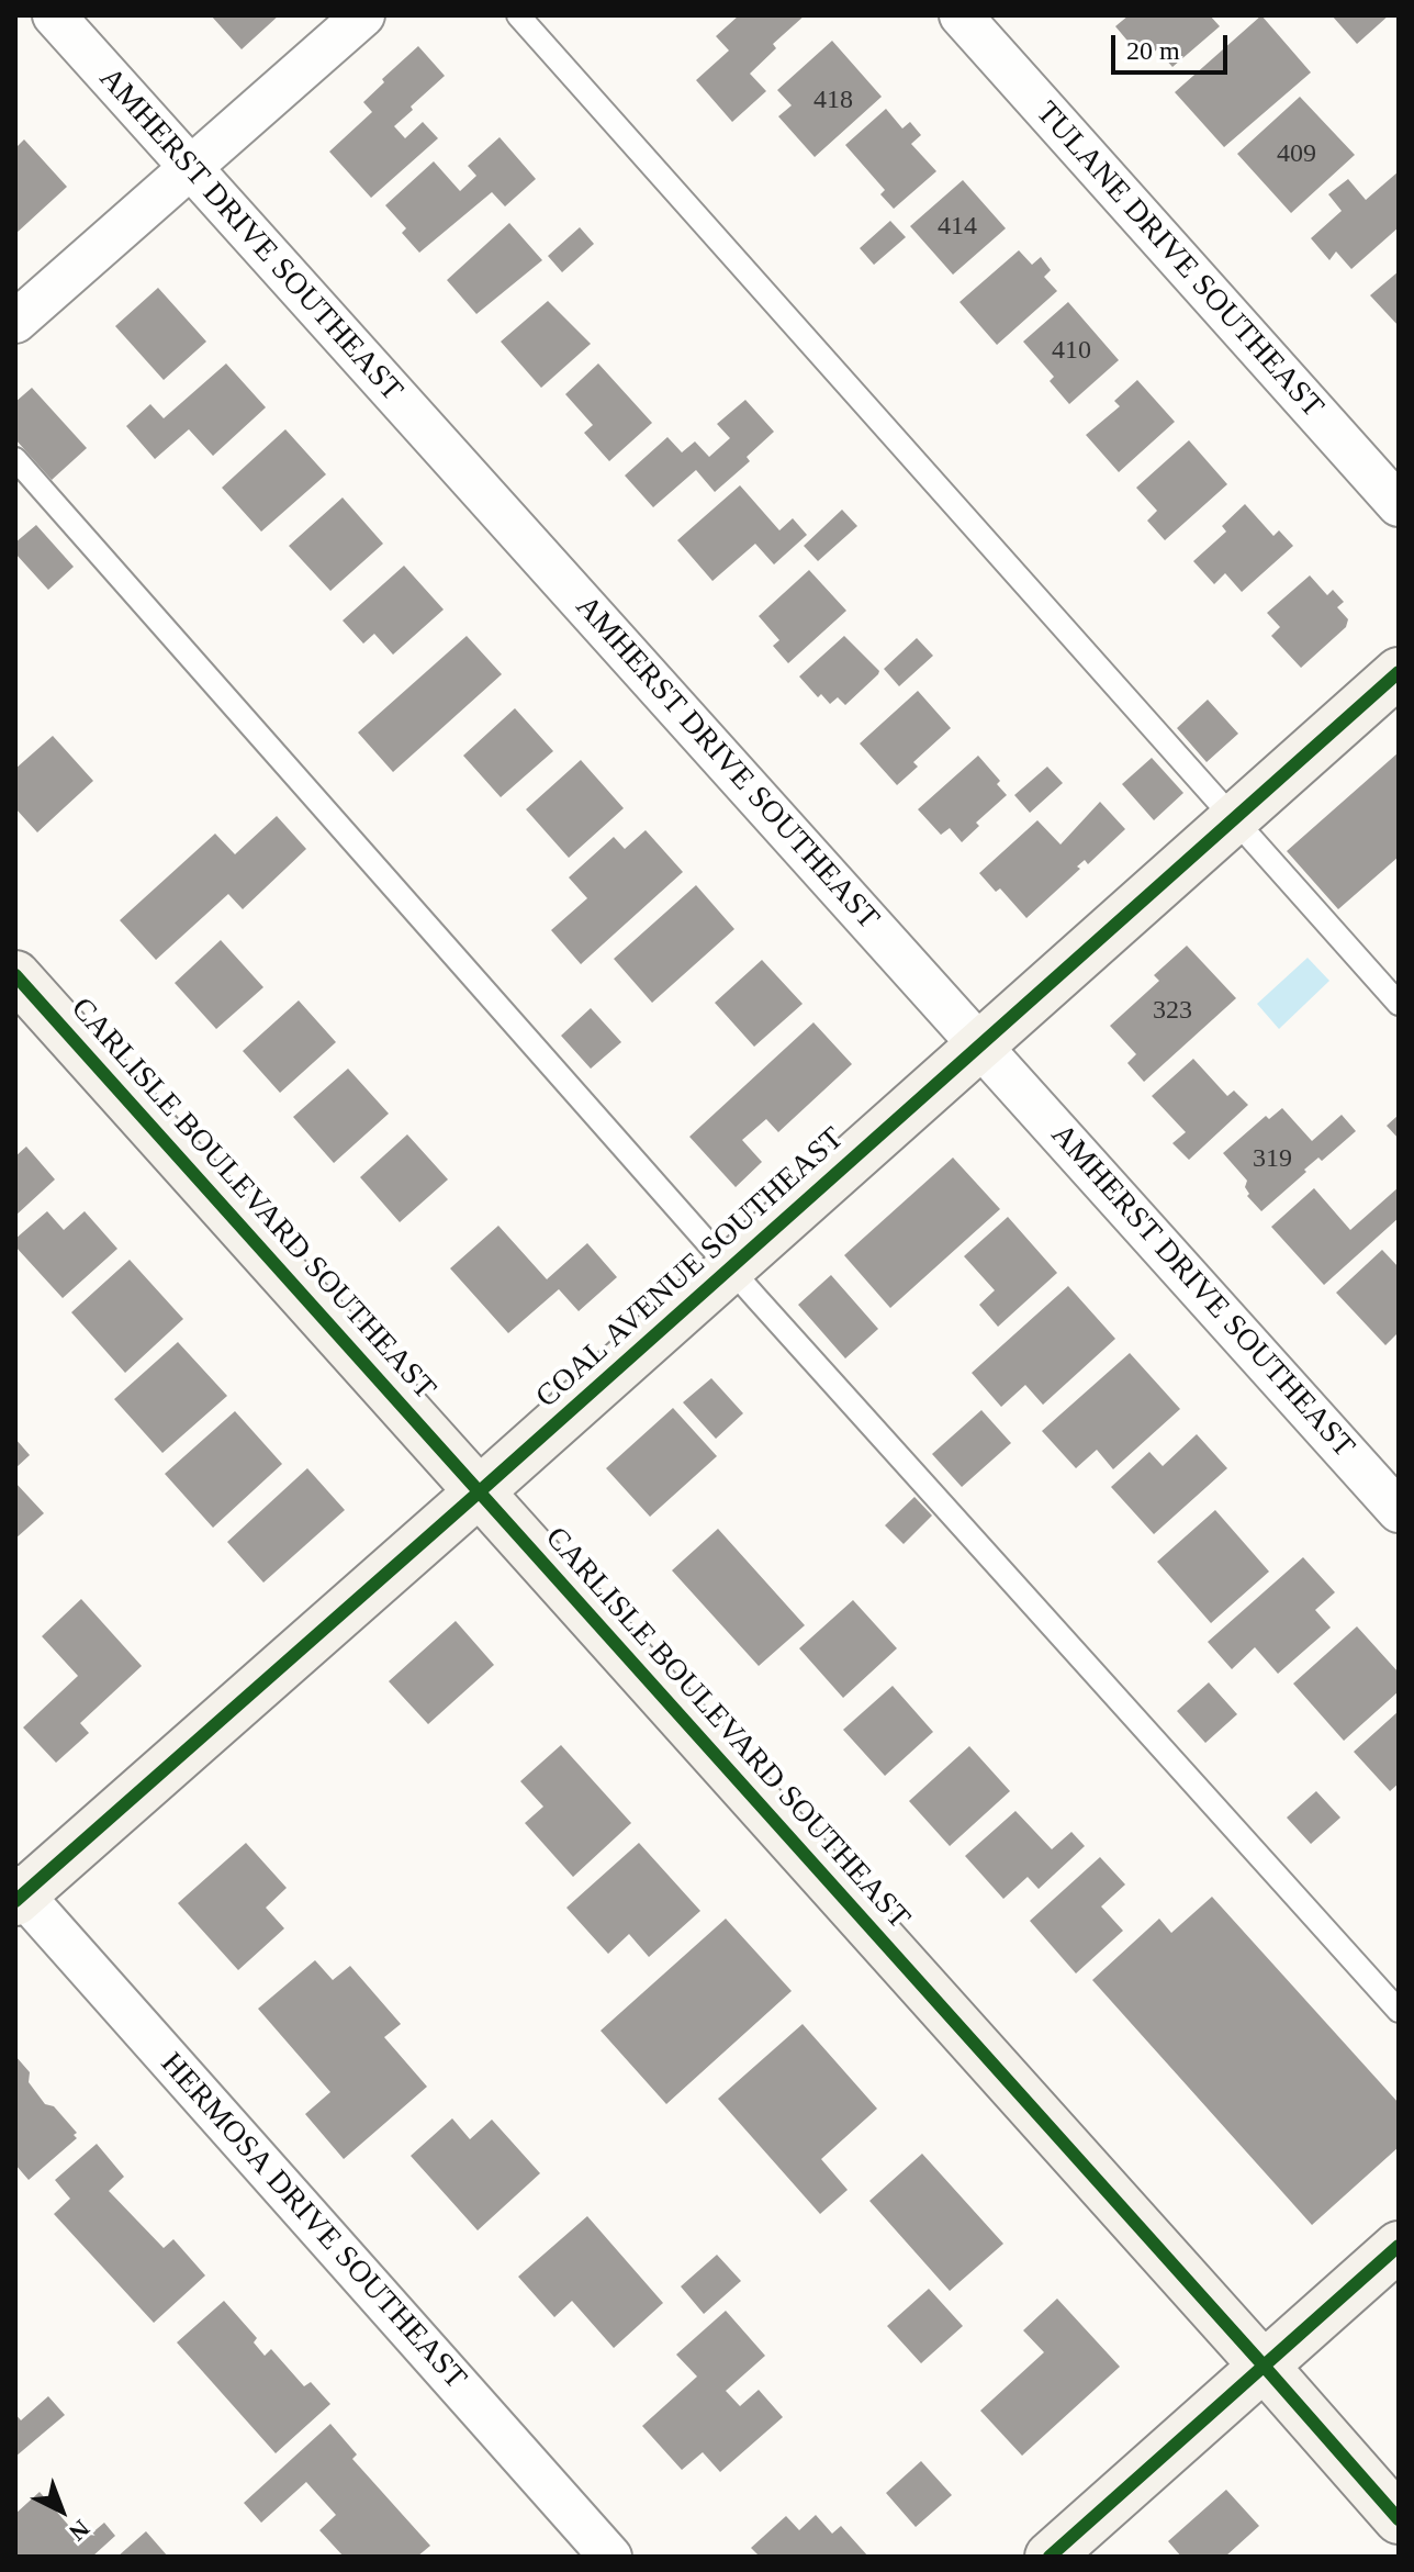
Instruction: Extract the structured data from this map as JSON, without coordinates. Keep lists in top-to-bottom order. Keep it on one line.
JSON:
{"streets":{"main road":["CARLISLE BOULEVARD SOUTHEAST","COAL AVENUE SOUTHEAST"],"street":["AMHERST DRIVE SOUTHEAST","TULANE DRIVE SOUTHEAST","HERMOSA DRIVE SOUTHEAST"]},"crossings":[["AMHERST DRIVE SOUTHEAST","COAL AVENUE SOUTHEAST"],["CARLISLE BOULEVARD SOUTHEAST","COAL AVENUE SOUTHEAST"],["COAL AVENUE SOUTHEAST","HERMOSA DRIVE SOUTHEAST"]],"house_numbers":["418","409","414","410","323","319"],"scale_bar":"20 m","north":"bottom right"}
